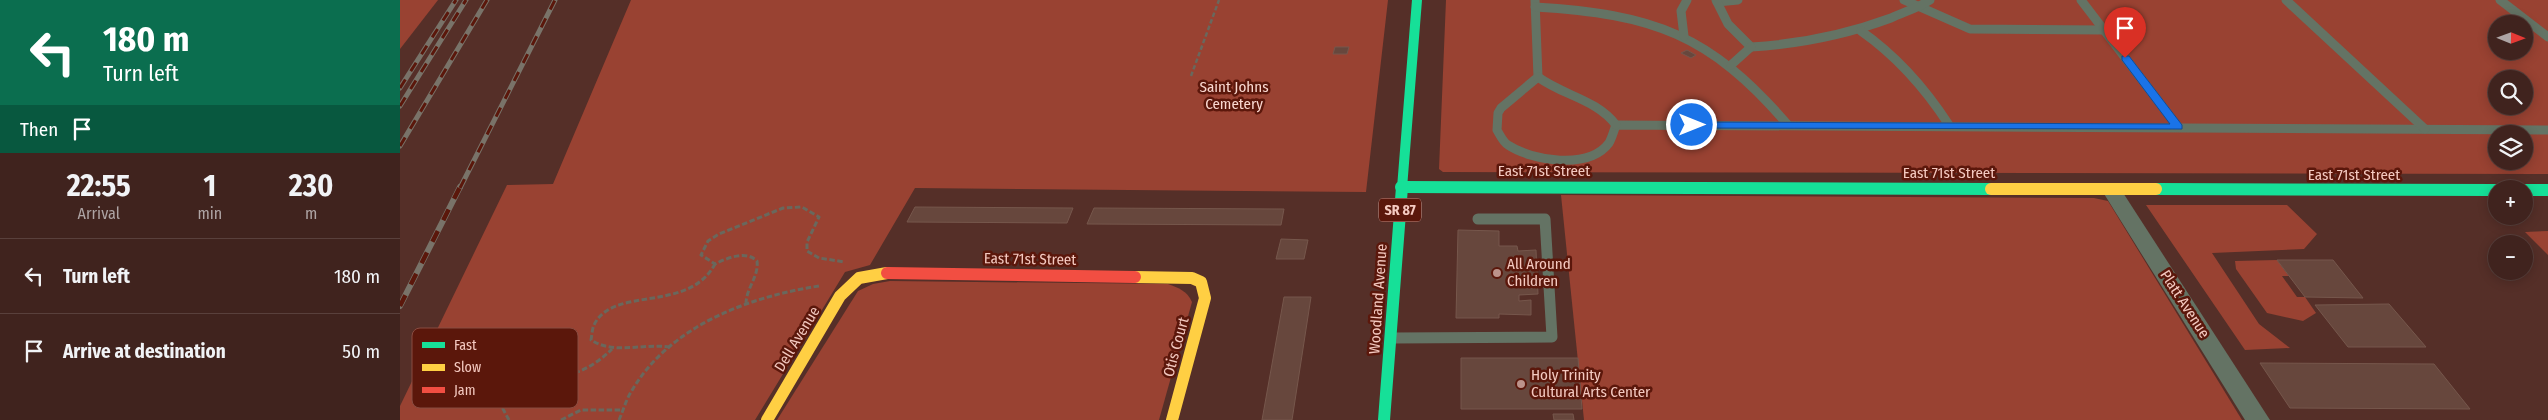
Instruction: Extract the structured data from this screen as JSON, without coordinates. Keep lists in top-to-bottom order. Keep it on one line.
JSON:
{"streets":{"street":["East 71st Street","SR 87","Woodland Avenue","Platt Avenue","Dell Avenue","Otis Court"]},"crossings":[["East 71st Street","Woodland Avenue"],["East 71st Street","Platt Avenue"],["East 71st Street","Dell Avenue"],["East 71st Street","Otis Court"]],"parks":["Saint Johns Cemetery"],"places":["All Around Children","Holy Trinity Cultural Arts Center"],"legend":["Fast","Slow","Jam"],"north":"right","page":{"turn":["180 m","Turn left"],"map_buttons":["+","−"],"then":"Then","eta":["22:55","Arrival","1","min","230","m"],"list":[{"name":"Turn left","value":"180 m"},{"name":"Arrive at destination","value":"50 m"}]}}
